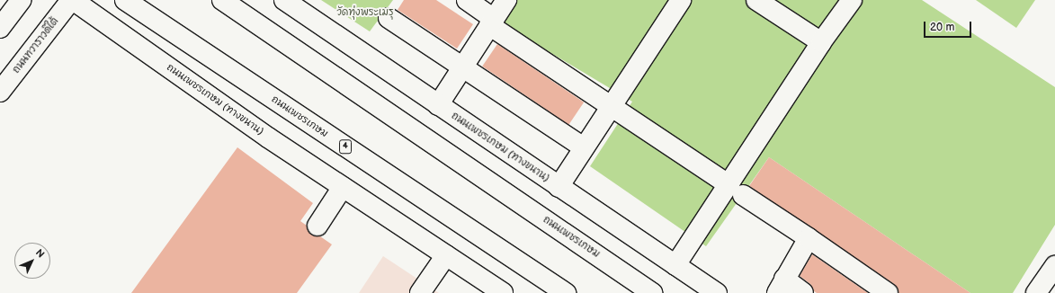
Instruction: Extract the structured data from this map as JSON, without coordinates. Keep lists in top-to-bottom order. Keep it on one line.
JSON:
{"streets":{"main road":["ถนนทวาราวดีใต้","ถนนเพชรเกษม (ทางขนาน)","ถนนเพชรเกษม","4"]},"crossings":[["ถนนทวาราวดีใต้","ถนนเพชรเกษม (ทางขนาน)"]],"parks":["วัดทุ่งพระเมรุ"],"scale_bar":"20 m","north":"top right"}
